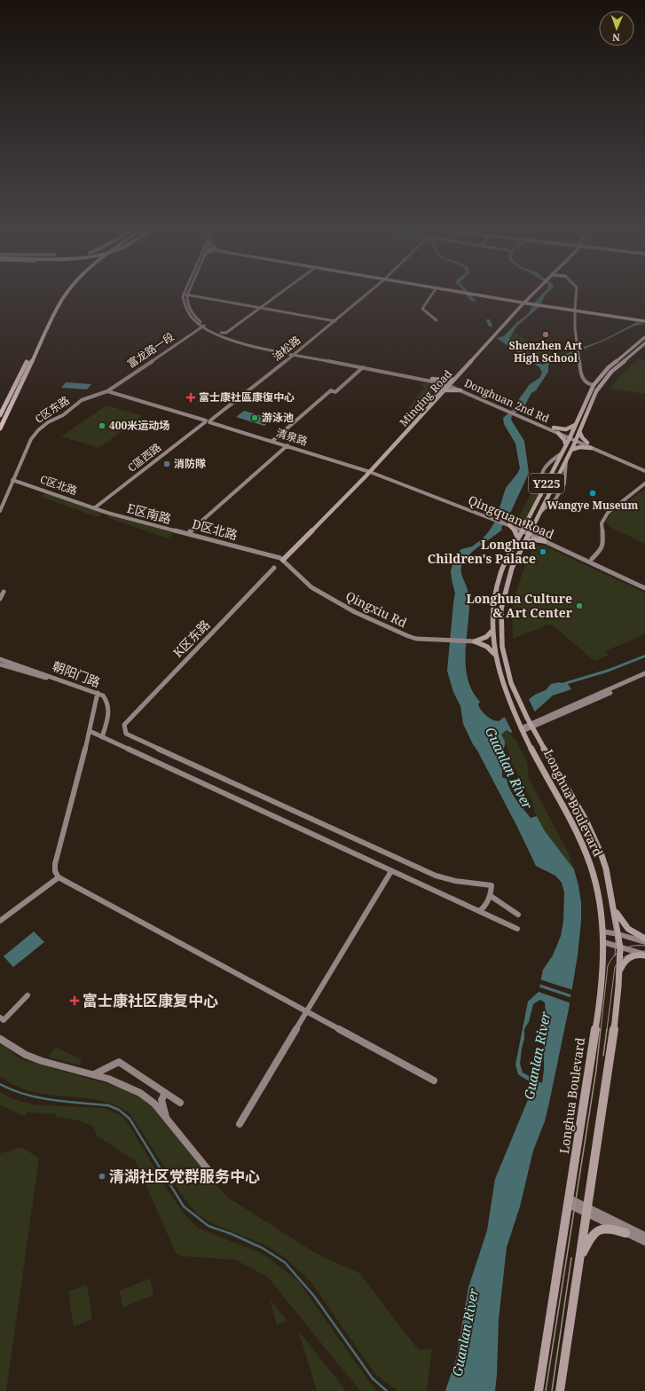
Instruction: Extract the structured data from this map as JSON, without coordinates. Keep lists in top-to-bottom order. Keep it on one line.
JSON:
{"streets":{"main road":["Minqing Road","Y225","Longhua Boulevard"],"street":["油松路","富龙路一段","Donghuan 2nd Rd","C区东路","清泉路","E区南路","Qingquan Road","D区北路","Qingxiu Rd","K区东路","朝阳门路"]},"crossings":[["油松路","Donghuan 2nd Rd"],["油松路","清泉路"],["油松路","E区南路"],["油松路","D区北路"],["富龙路一段","C区东路"],["富龙路一段","清泉路"],["Minqing Road","Donghuan 2nd Rd"],["Minqing Road","清泉路"],["Minqing Road","E区南路"],["Minqing Road","Qingquan Road"],["Minqing Road","D区北路"],["Minqing Road","Qingxiu Rd"],["Donghuan 2nd Rd","Longhua Boulevard"],["C区东路","清泉路"],["C区东路","E区南路"],["清泉路","Qingquan Road"],["E区南路","D区北路"],["E区南路","Qingxiu Rd"],["Qingquan Road","Longhua Boulevard"],["D区北路","Qingxiu Rd"]],"water":["Guanlan River"],"places":{"other":["Shenzhen Art High School","游泳池","400米运动场","消防隊","Wangye Museum","Longhua Children's Palace","Longhua Culture & Art Center","清湖社区党群服务中心"],"health":["富士康社區康復中心","富士康社区康复中心"]},"north":"bottom"}
